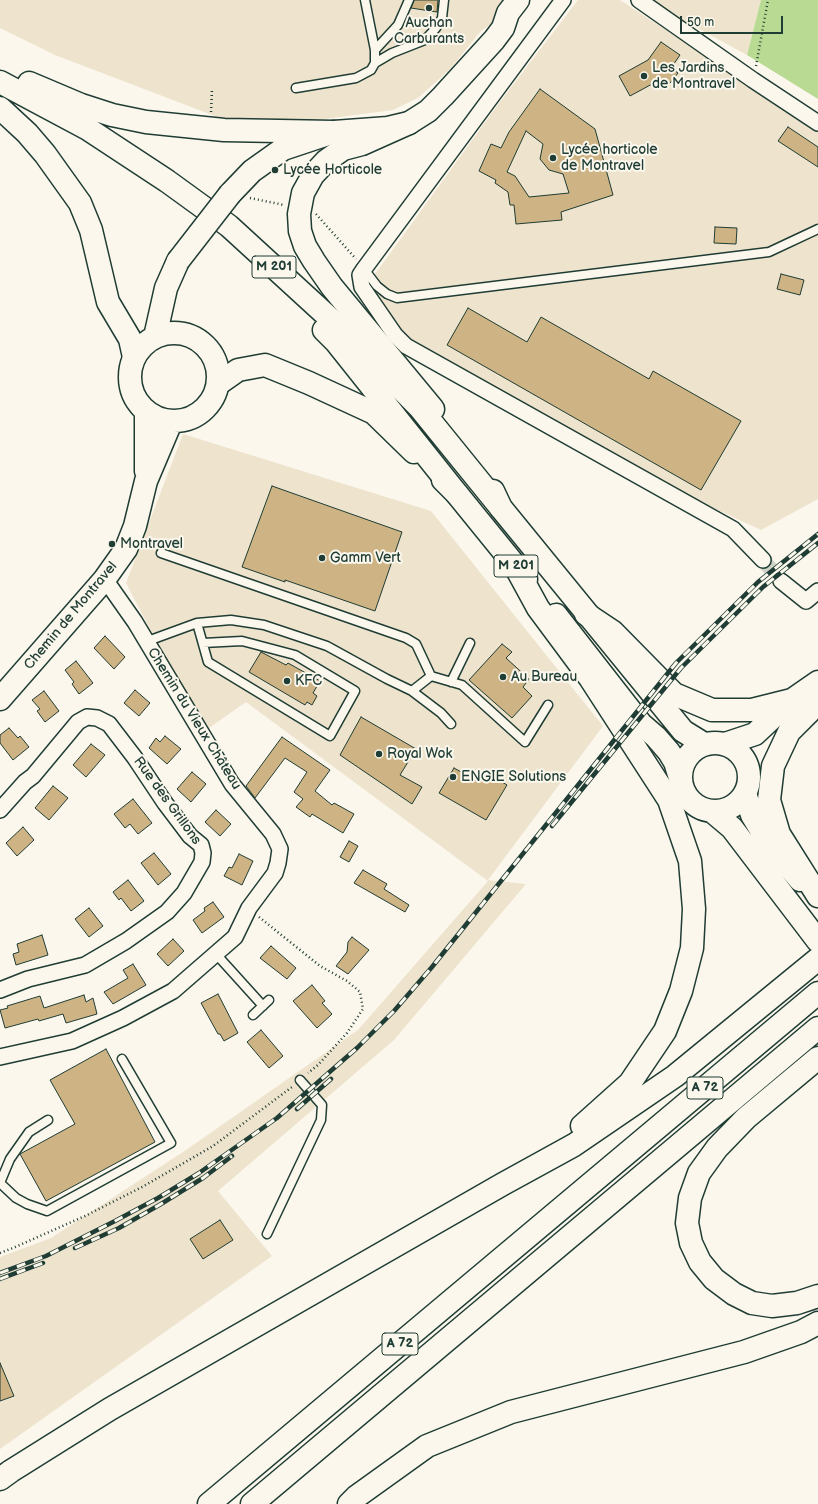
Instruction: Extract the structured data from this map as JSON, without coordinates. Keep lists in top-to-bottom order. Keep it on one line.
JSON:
{"streets":{"main road":["M 201","Chemin de Montravel","A 72"],"street":["Chemin du Vieux Château","Rue des Grillons"]},"crossings":[["Chemin de Montravel","Chemin du Vieux Château"]],"places":["Auchan Carburants","Les Jardins de Montravel","Lycée horticole de Montravel","Lycée Horticole","Montravel","Gamm Vert","Au Bureau","KFC","Royal Wok","ENGIE Solutions"],"scale_bar":"50 m"}
